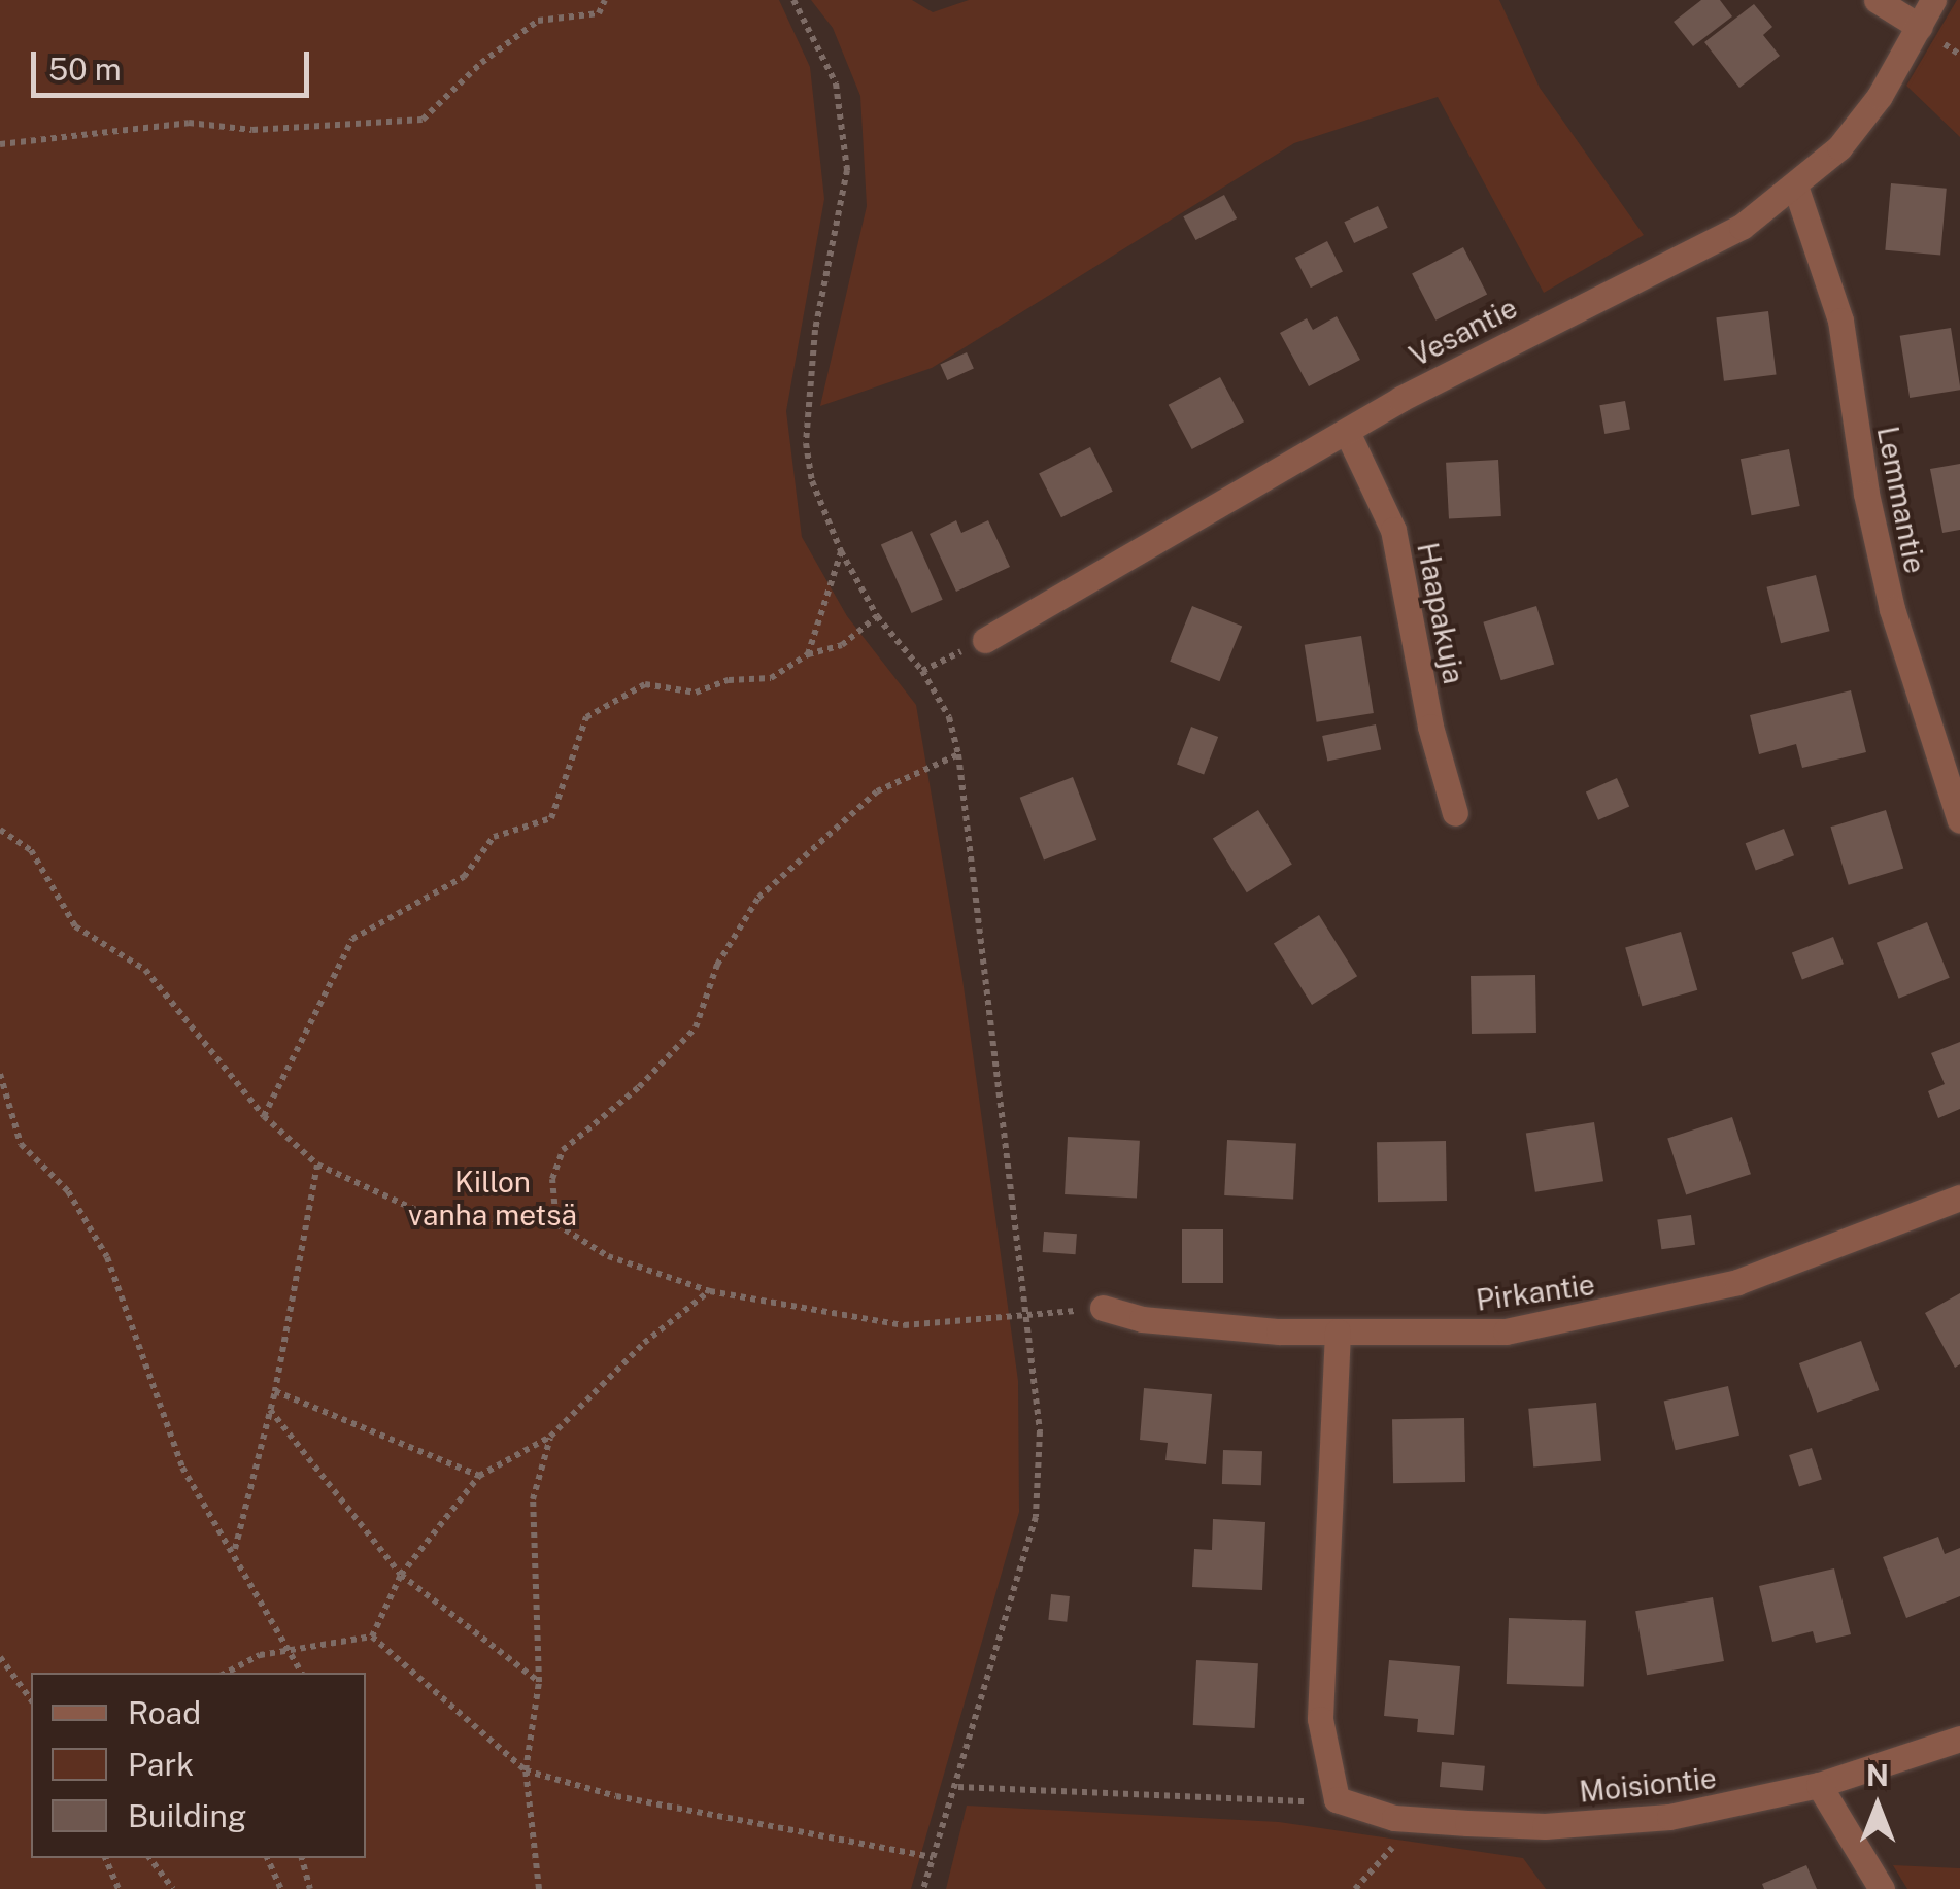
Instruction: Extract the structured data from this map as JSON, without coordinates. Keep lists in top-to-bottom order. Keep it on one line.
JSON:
{"streets":{"street":["Vesantie","Lemmantie","Haapakuja","Pirkantie","Moisiontie"]},"crossings":[["Vesantie","Lemmantie"],["Vesantie","Haapakuja"]],"parks":["Killon vanha metsä"],"legend":["Road","Park","Building"],"scale_bar":"50 m","north":"top"}
